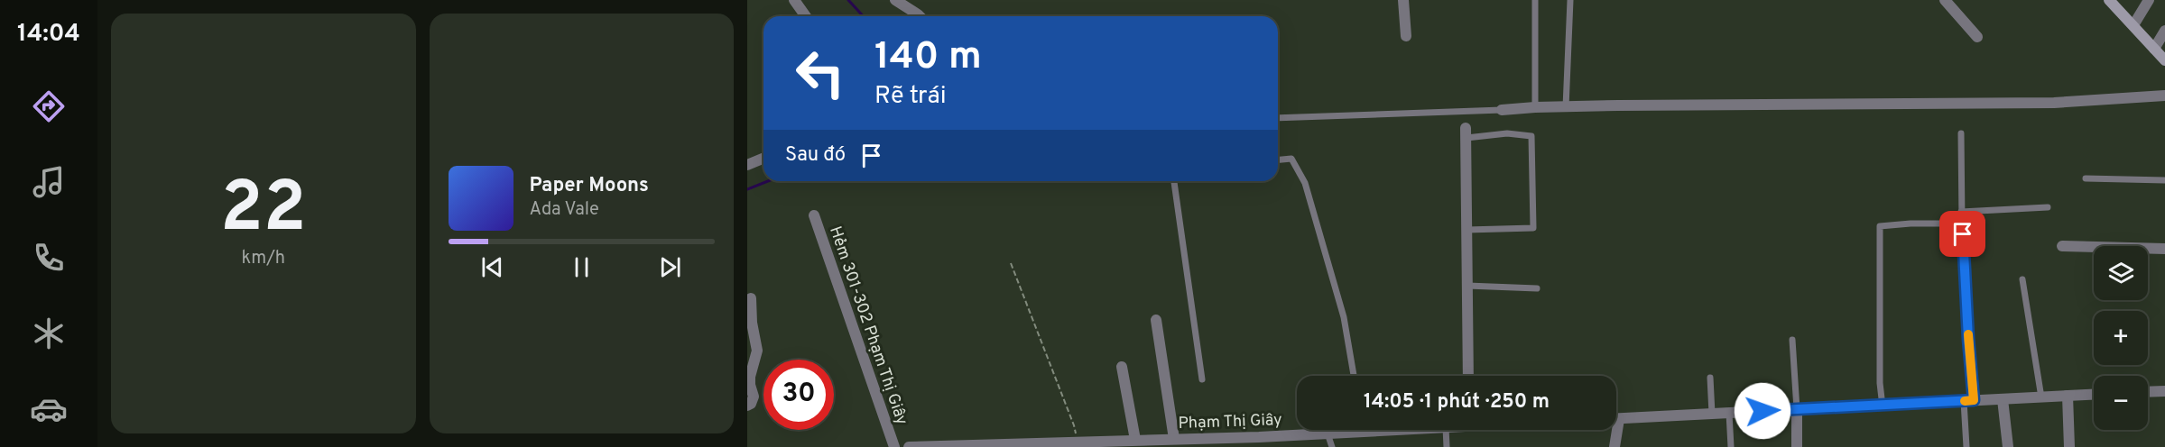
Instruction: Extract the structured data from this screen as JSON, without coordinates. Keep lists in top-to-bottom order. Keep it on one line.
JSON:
{"streets":{"street":["Hẻm 301-302 Phạm Thị Giây","Phạm Thị Giây"]},"page":{"tabs":"14:04","tile":["22","km/h"],"turn":["140 m","Rẽ trái"],"then":"Sau đó","song":["Paper Moons","Ada Vale"],"map_buttons":["+","−"],"limit":"30","trip":"14:05 · 1 phút · 250 m"}}
